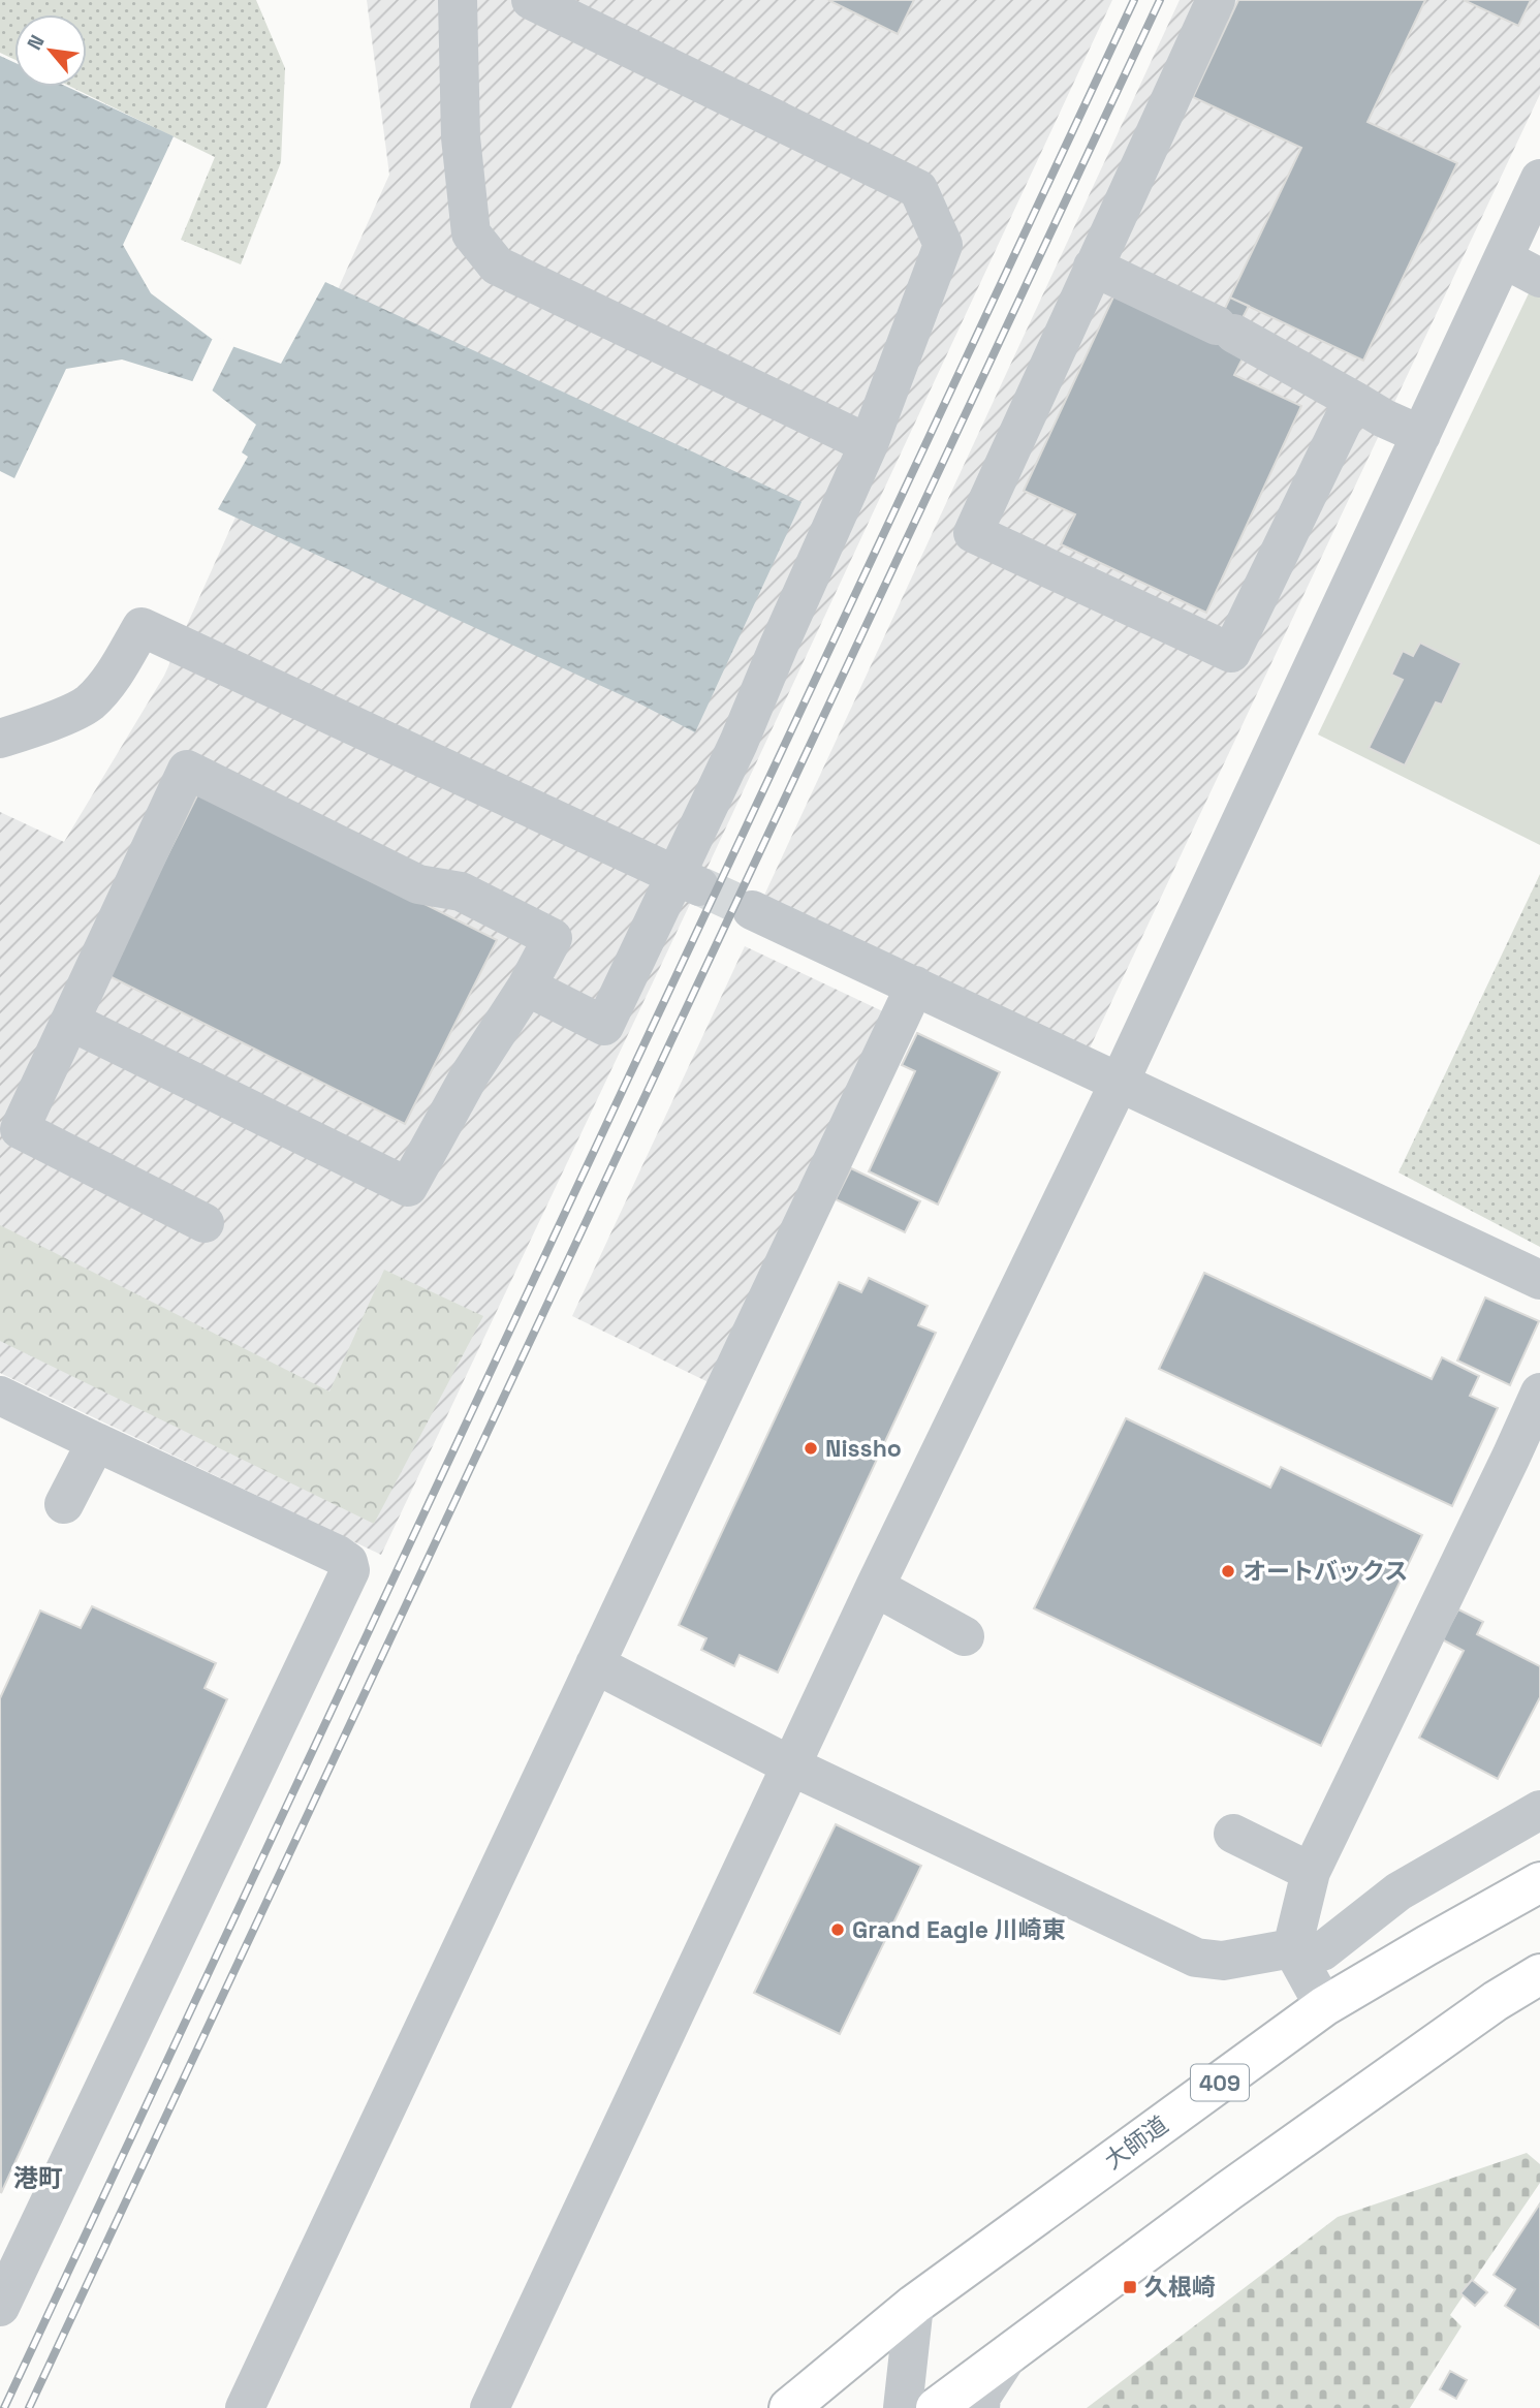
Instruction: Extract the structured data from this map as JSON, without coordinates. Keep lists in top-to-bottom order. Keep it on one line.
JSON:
{"streets":{"highway":["409","大師道"]},"districts":["港町"],"places":{"other":["Nissho","オートバックス","Grand Eagle 川崎東"],"transit":["久根崎"]},"north":"top left"}
